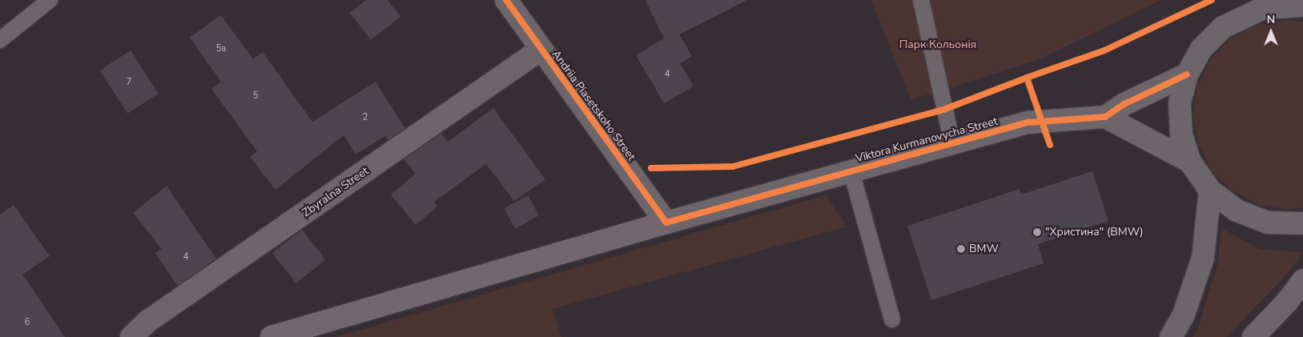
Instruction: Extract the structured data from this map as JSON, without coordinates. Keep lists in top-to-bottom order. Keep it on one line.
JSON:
{"streets":{"street":["Andriia Piasetskoho Street","Viktora Kurmanovycha Street","Zbyralna Street"]},"crossings":[["Andriia Piasetskoho Street","Viktora Kurmanovycha Street"],["Andriia Piasetskoho Street","Zbyralna Street"]],"parks":["Парк Кольонія"],"places":["\"Христина\" (BMW)","BMW"],"house_numbers":["5а","4","7","5","2","4","6"],"north":"top"}
